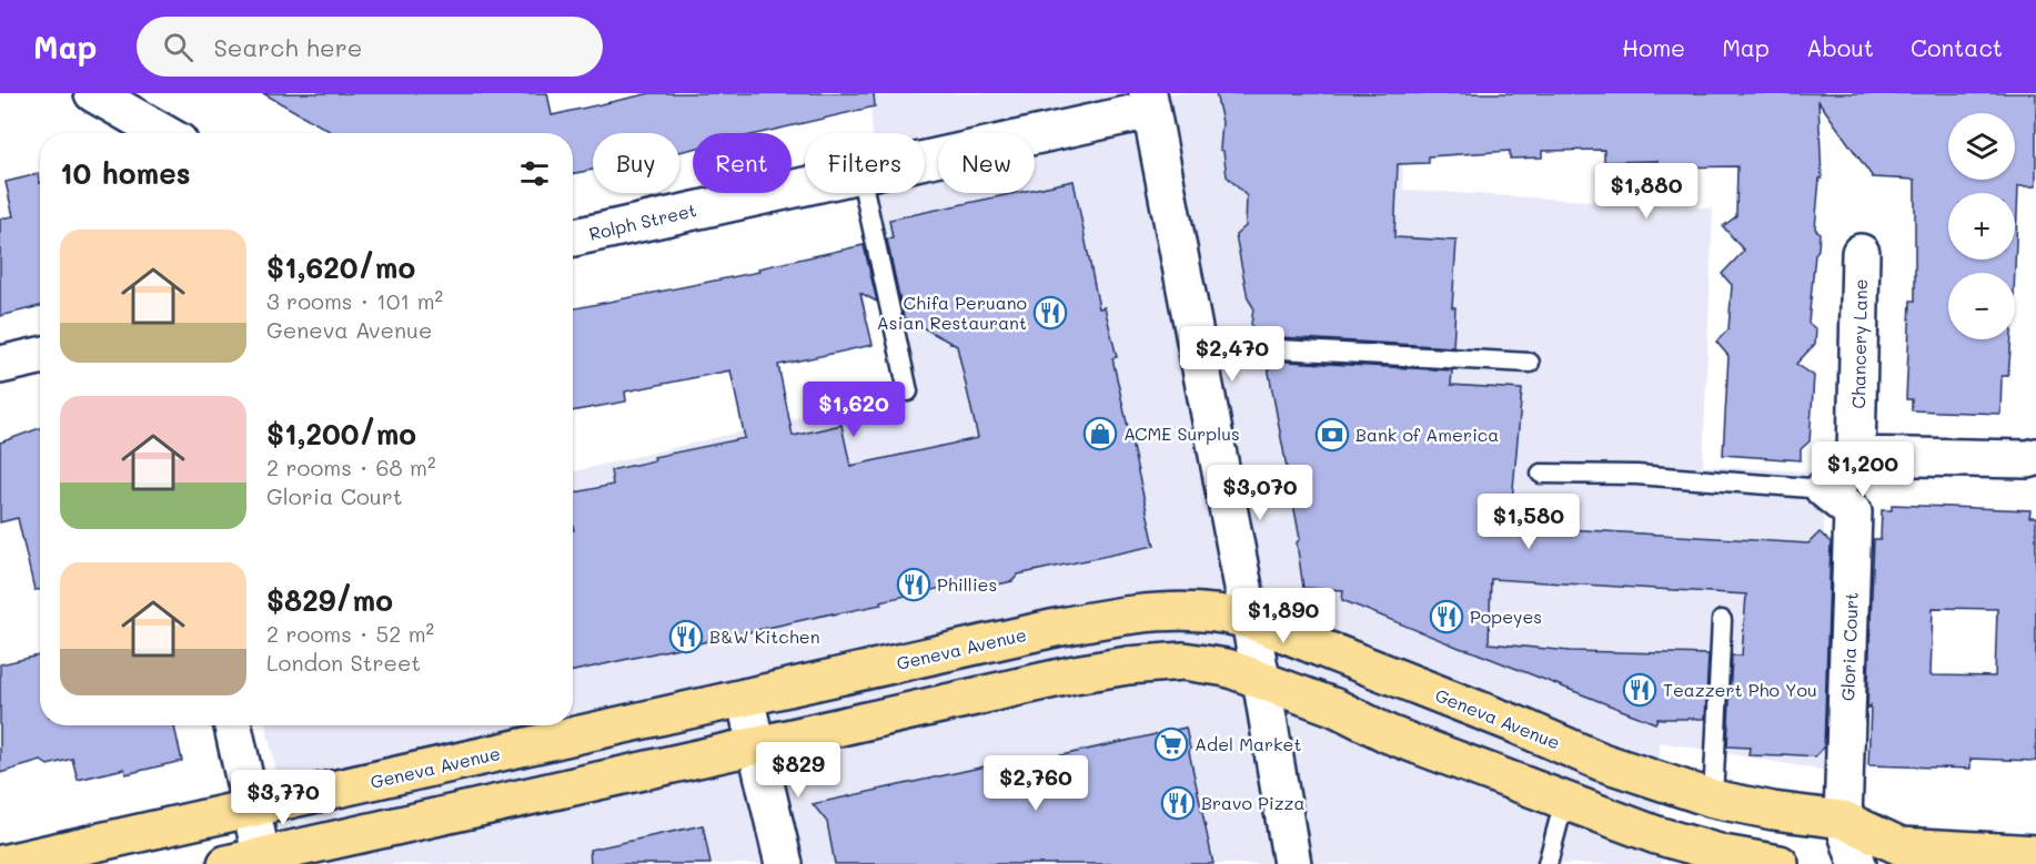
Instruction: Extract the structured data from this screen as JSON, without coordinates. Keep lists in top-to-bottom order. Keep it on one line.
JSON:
{"streets":{"main road":["Geneva Avenue"],"street":["Rolph Street","Chancery Lane","Gloria Court"]},"crossings":[["Gloria Court","Geneva Avenue"]],"places":{"restaurant":["Chifa Peruano Asian Restaurant","Phillies","Popeyes","B&W Kitchen","Teazzert Pho You","Bravo Pizza"],"shop":["ACME Surplus"],"bank":["Bank of America"],"supermarket":["Adel Market"]},"page":{"header":"Map","search":"Search here","nav":["Home","Map","About","Contact"],"map_buttons":["+","−"],"chip":["Buy","Rent","Filters","New"],"heading":"10 homes","price":["$1,880","$2,470","$1,620","$1,200","$3,070","$1,580","$1,890","$829","$2,760","$3,770"],"list":[{"name":"$1,620/mo","note":"3 rooms · 101 m² · Geneva Avenue"},{"name":"$1,200/mo","note":"2 rooms · 68 m² · Gloria Court"},{"name":"$829/mo","note":"2 rooms · 52 m² · London Street"}]}}
